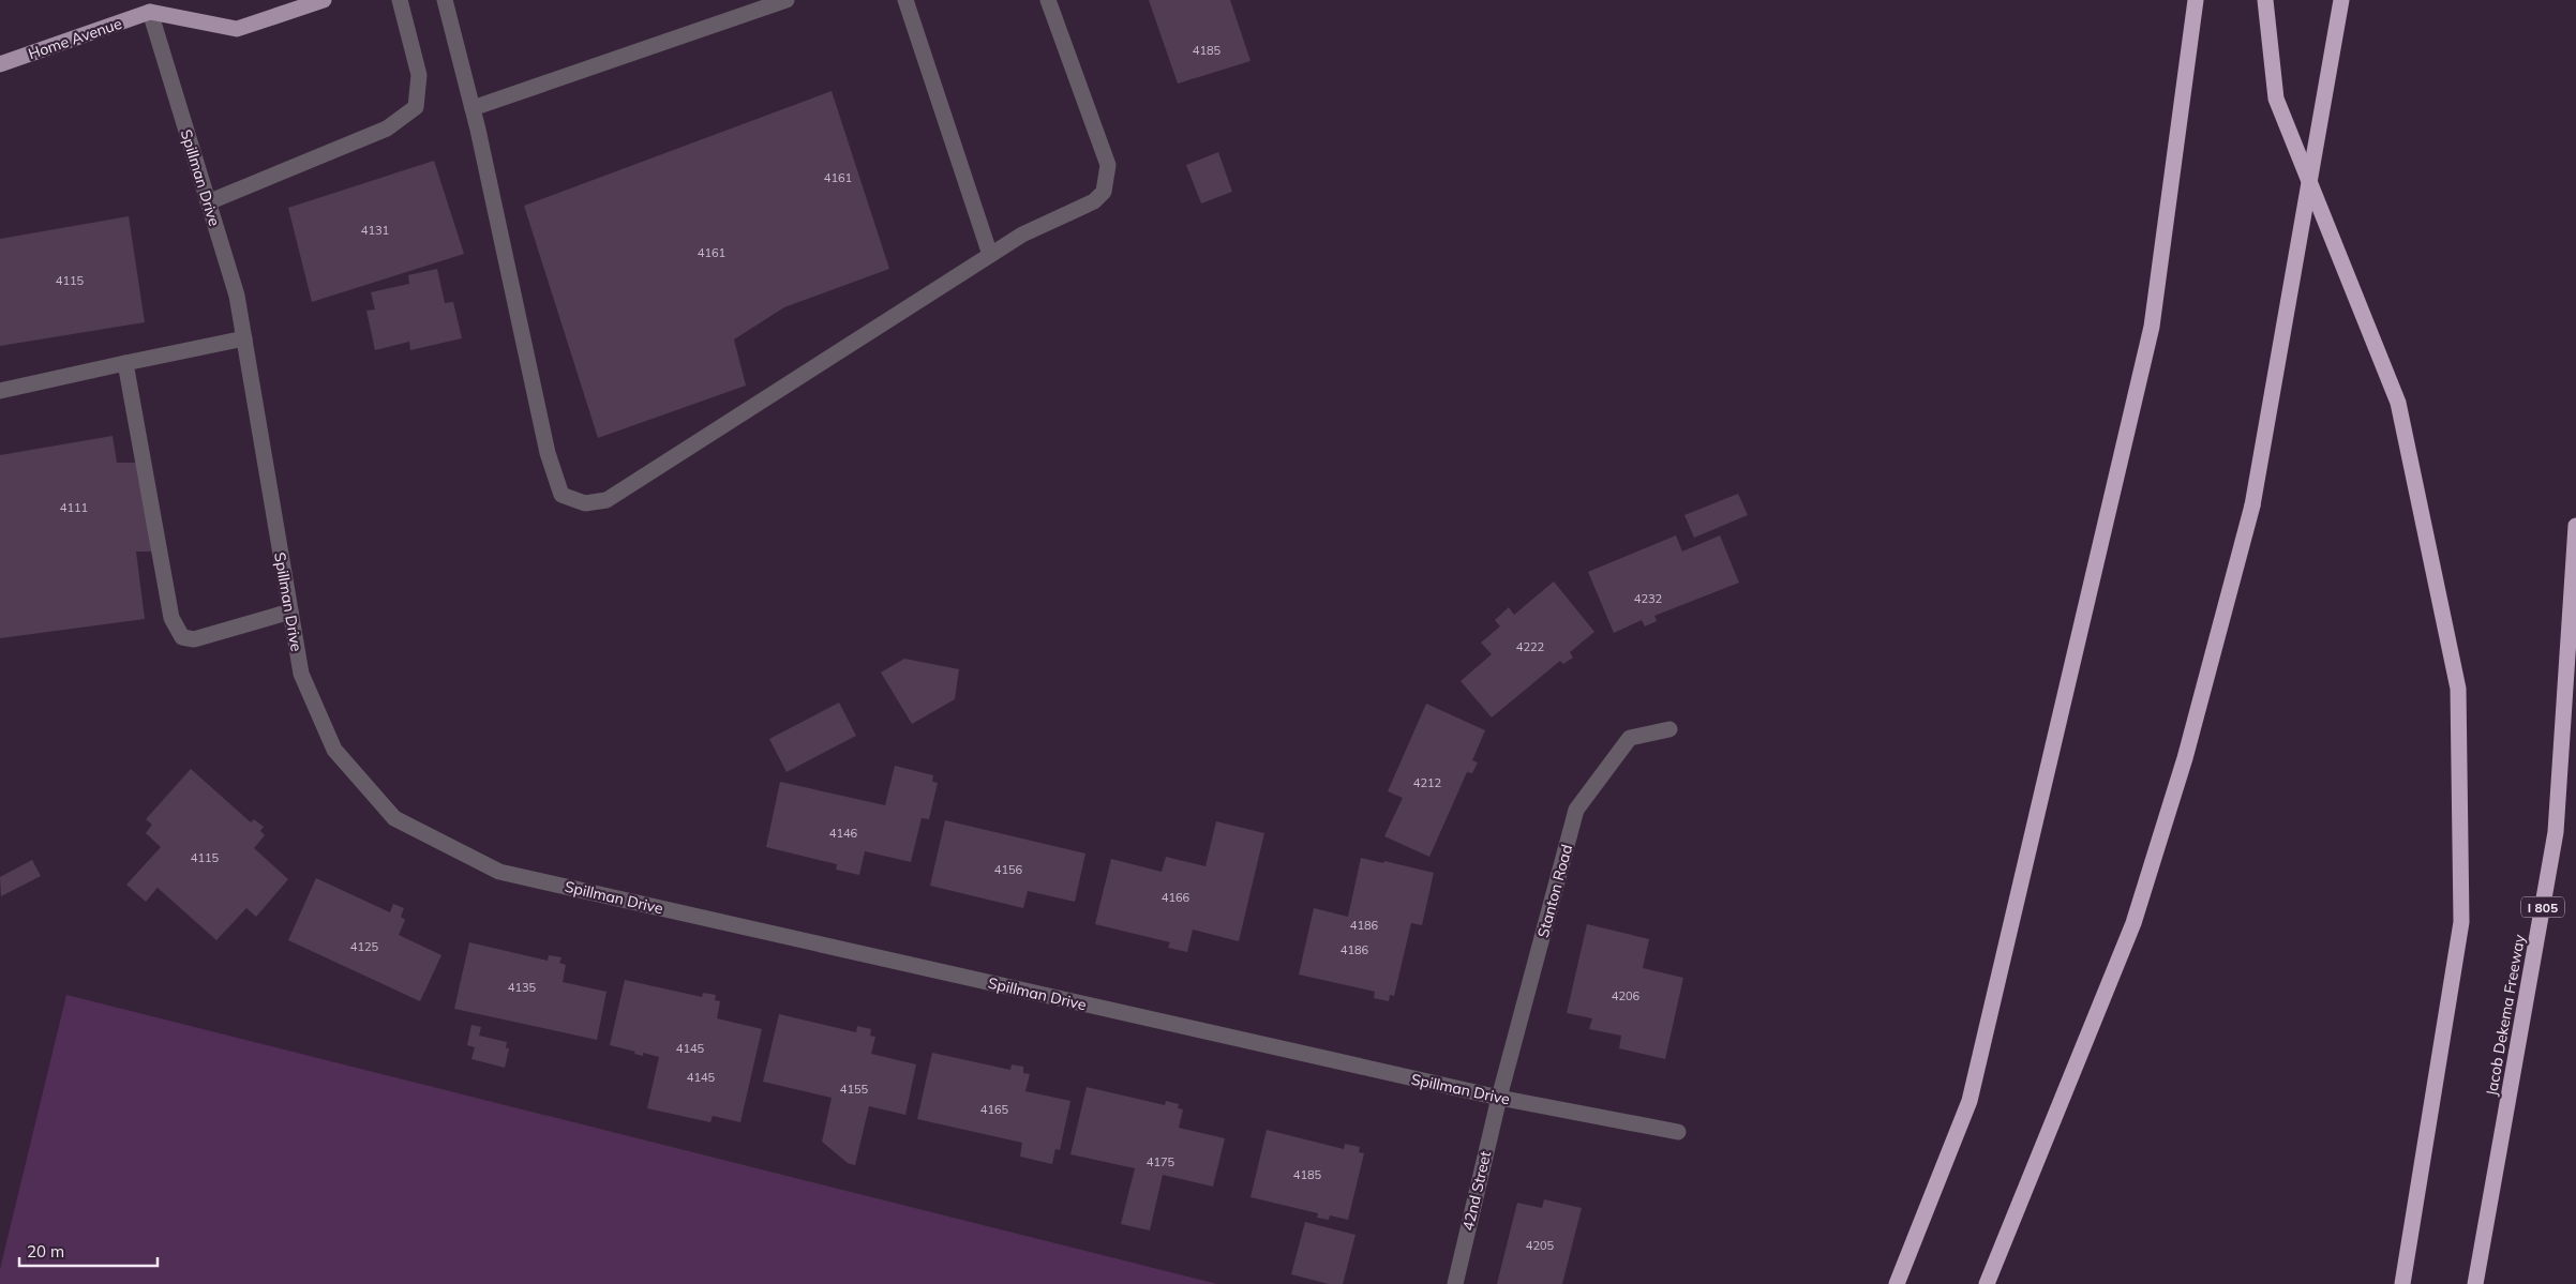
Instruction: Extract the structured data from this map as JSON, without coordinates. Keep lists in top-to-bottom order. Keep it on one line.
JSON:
{"streets":{"highway":["I 805","Jacob Dekema Freeway"],"main road":["Home Avenue"],"street":["Spillman Drive","Stanton Road","42nd Street"]},"crossings":[["Home Avenue","Spillman Drive"],["Spillman Drive","Stanton Road"],["Spillman Drive","42nd Street"],["Stanton Road","42nd Street"]],"house_numbers":["4185","4161","4131","4161","4115","4111","4232","4222","4212","4146","4115","4156","4166","4186","4125","4186","4135","4206","4145","4145","4155","4165","4175","4185","4205"],"scale_bar":"20 m"}
